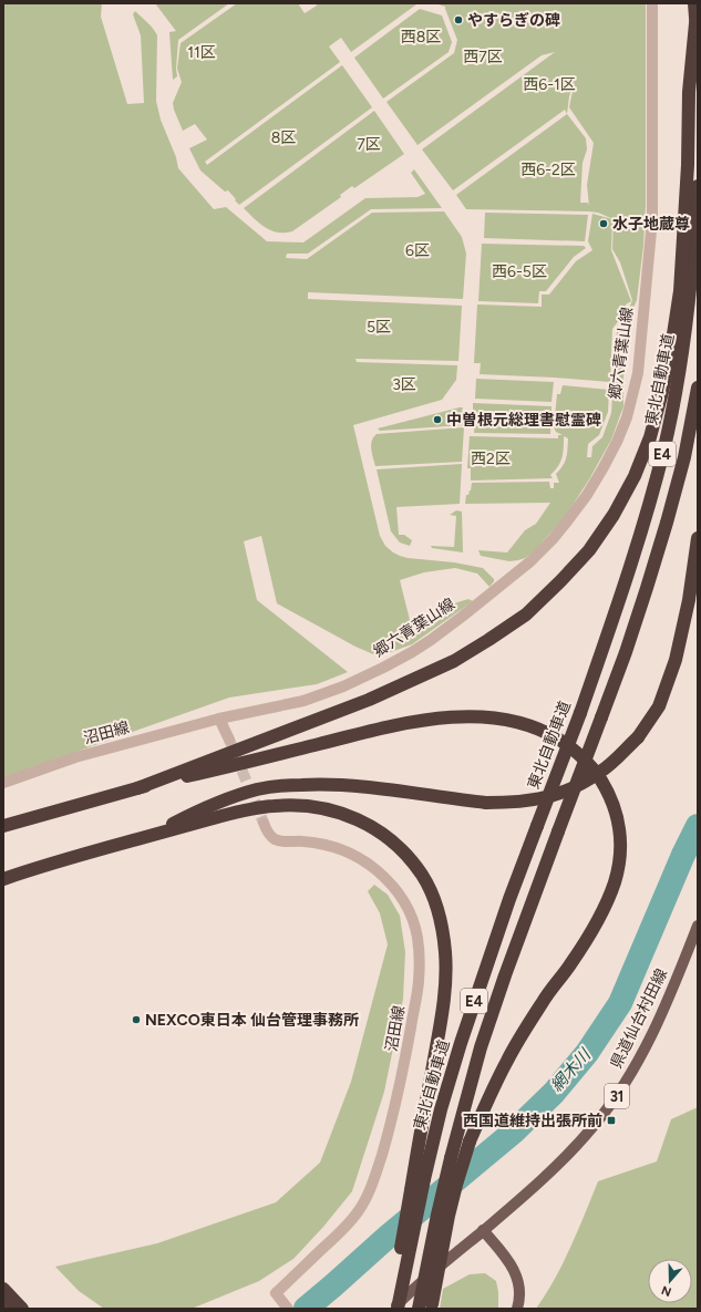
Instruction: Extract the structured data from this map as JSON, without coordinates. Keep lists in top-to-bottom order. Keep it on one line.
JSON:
{"streets":{"highway":["東北自動車道","E4"],"main road":["県道仙台村田線","31"],"street":["郷六青葉山線","沼田線"]},"crossings":[["郷六青葉山線","沼田線"],["東北自動車道","県道仙台村田線"]],"water":["網木川"],"parks":["西8区","11区","西7区","西6-1区","8区","7区","西6-2区","6区","西6-5区","5区","3区","西2区"],"places":{"other":["やすらぎの碑","水子地蔵尊","中曽根元総理書慰霊碑","NEXCO東日本 仙台管理事務所"],"transit":["西国道維持出張所前"]},"north":"bottom"}
